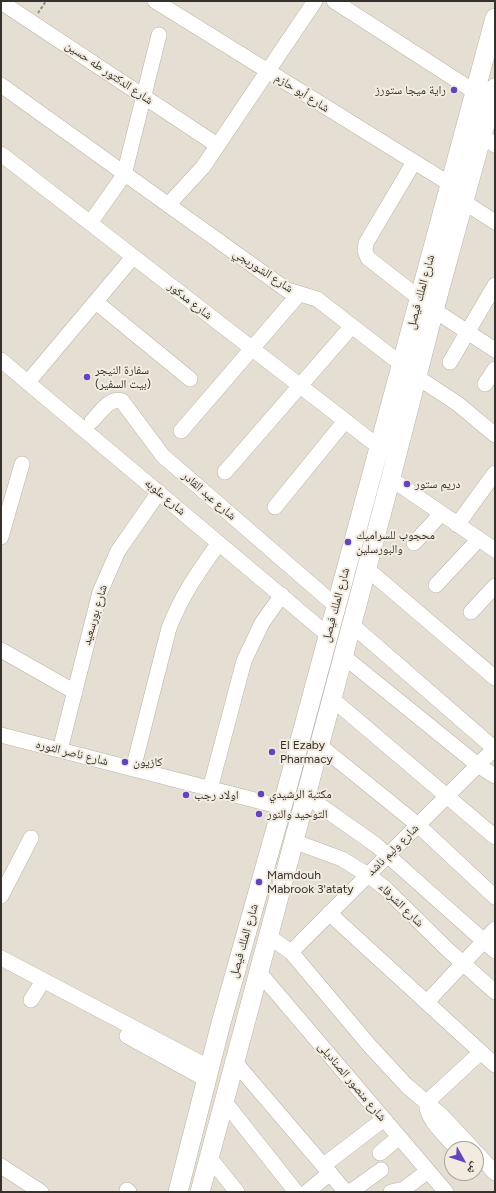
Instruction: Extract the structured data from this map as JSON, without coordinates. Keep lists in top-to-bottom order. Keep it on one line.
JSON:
{"streets":{"main road":["شارع الملك فيصل"],"street":["شارع الدكتور طه حسين","شارع أبو حازم","شارع الشوربجي","شارع مدكور","شارع عبد القادر","شارع علوبه","شارع بورسعيد","شارع ناصر الثوره","شارع وليم ناشد","شارع الشرفاء","شارع منصور الصناديلى"]},"crossings":[["شارع أبو حازم","شارع الملك فيصل"],["شارع الشوربجي","شارع الملك فيصل"],["شارع الملك فيصل","شارع مدكور"],["شارع الملك فيصل","شارع عبد القادر"],["شارع الملك فيصل","شارع علوبه"],["شارع الملك فيصل","شارع ناصر الثوره"],["شارع الملك فيصل","شارع الشرفاء"],["شارع الملك فيصل","شارع منصور الصناديلى"],["شارع علوبه","شارع بورسعيد"],["شارع بورسعيد","شارع ناصر الثوره"],["شارع وليم ناشد","شارع الشرفاء"]],"places":["راية ميجا ستورز","سفارة النيجر (بيت السفير)","دريم ستور","محجوب للسراميك والبورسلين","El Ezaby Pharmacy","كازيون","مكتبة الرشيدي","اولاد رجب","التوحيد والنور","Mamdouh Mabrook 3'ataty"],"north":"bottom right"}
